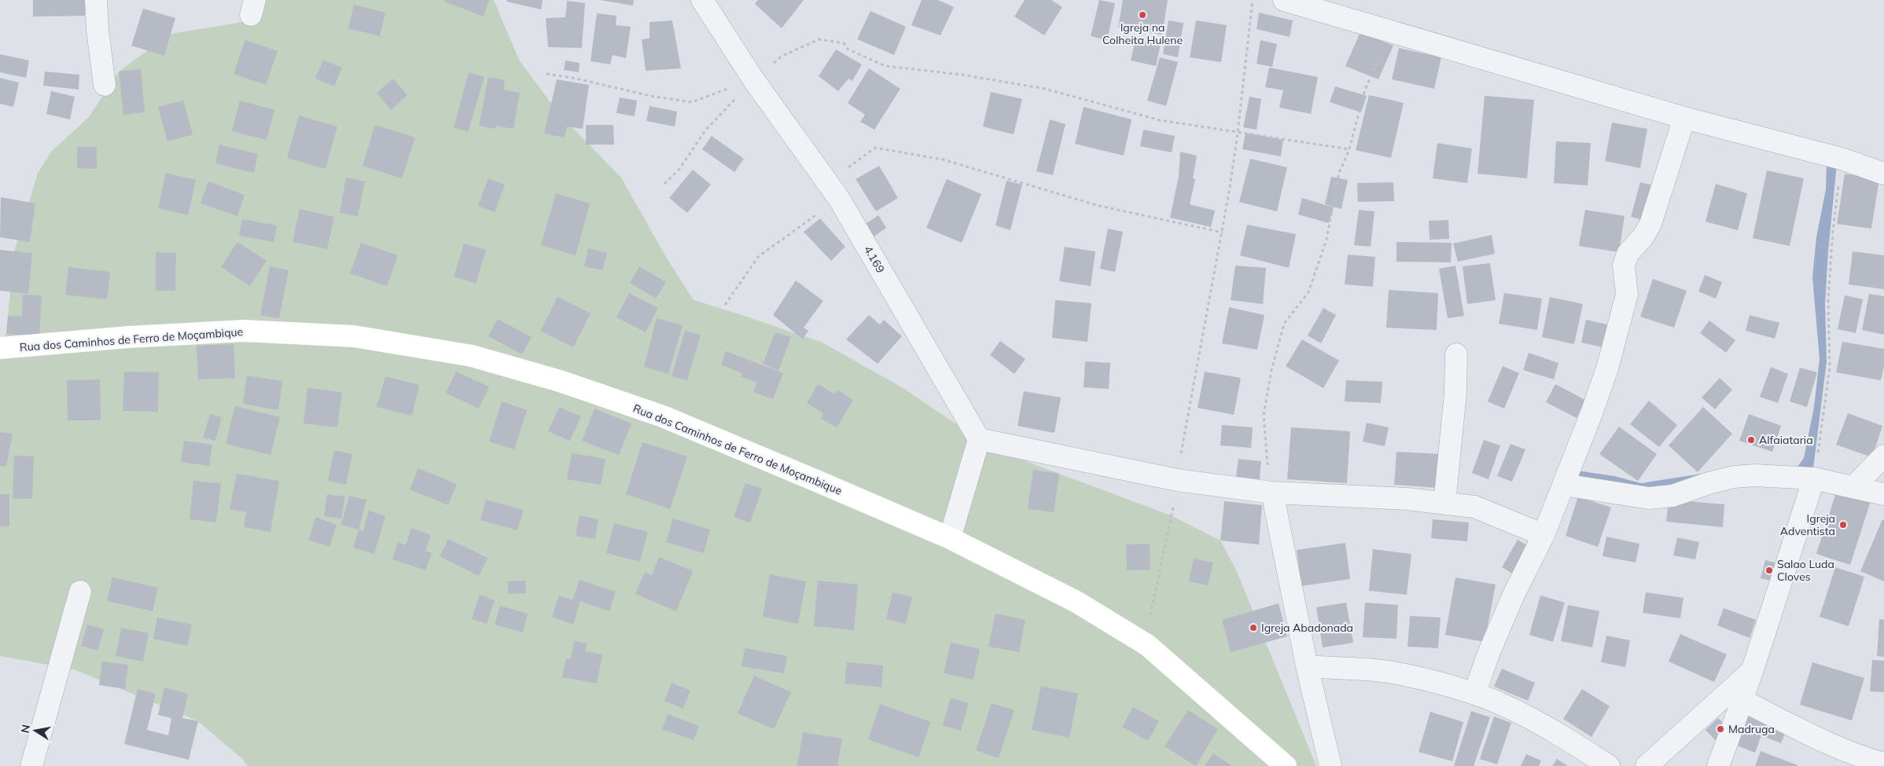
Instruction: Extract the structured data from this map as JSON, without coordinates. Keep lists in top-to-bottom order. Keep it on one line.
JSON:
{"streets":{"street":["4.169","Rua dos Caminhos de Ferro de Moçambique"]},"places":["Igreja na Colheita Hulene","Alfaiataria","Igreja Adventista","Salao Luda Cloves","Igreja Abadonada","Madruga"],"north":"left"}
